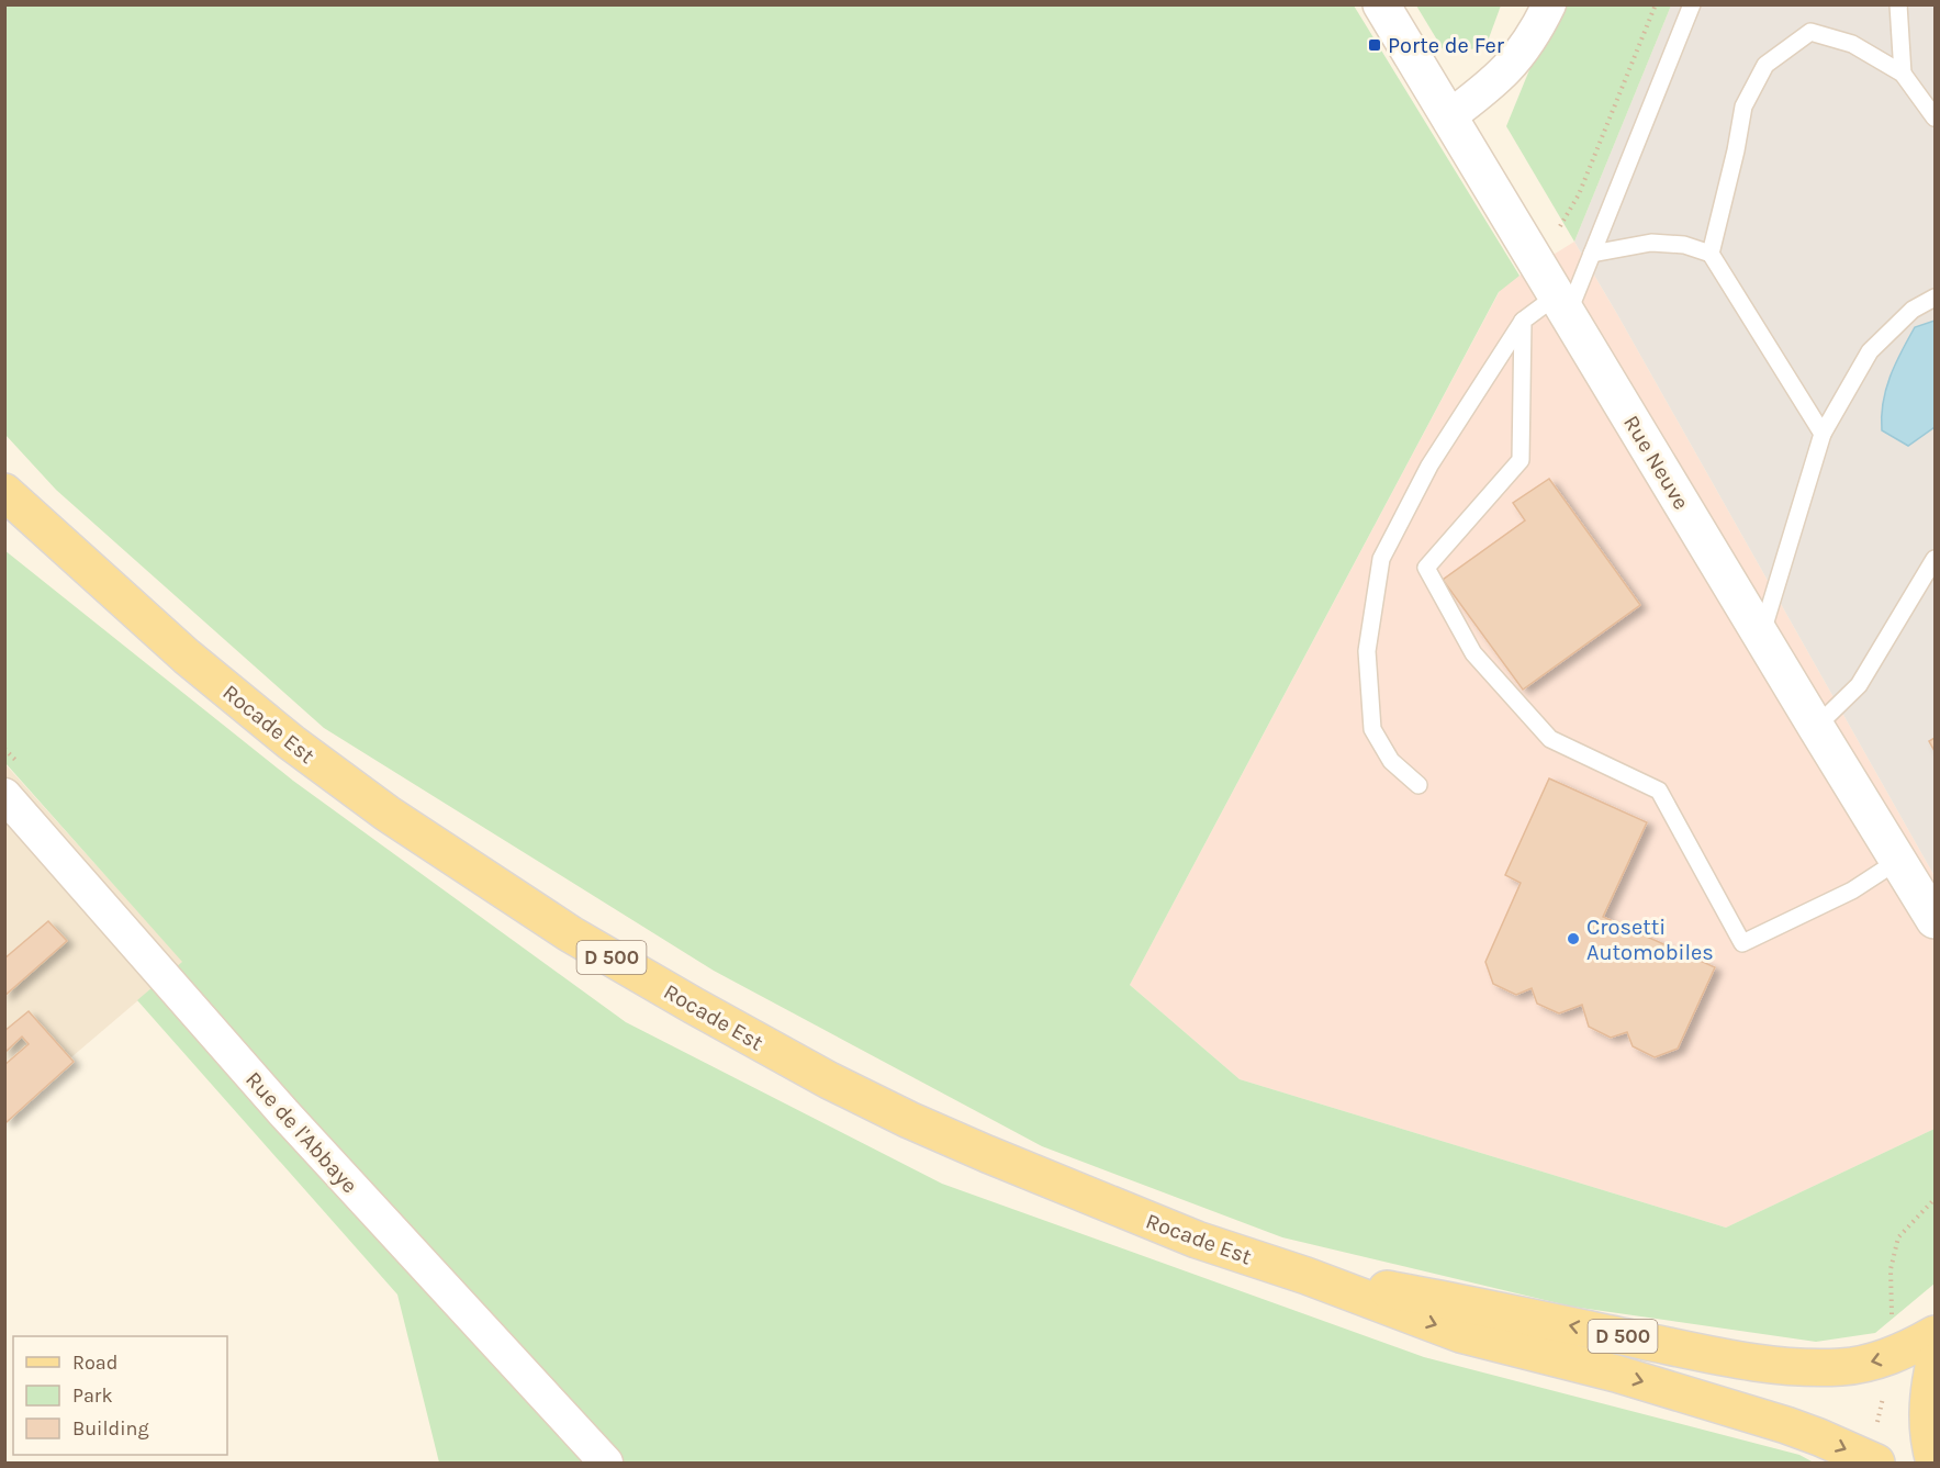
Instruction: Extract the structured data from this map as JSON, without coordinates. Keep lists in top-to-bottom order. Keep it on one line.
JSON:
{"streets":{"main road":["Rocade Est","D 500"],"street":["Rue Neuve","Rue de l'Abbaye"]},"crossings":[["Rocade Est","D 500"]],"places":{"transit":["Porte de Fer"],"other":["Crosetti Automobiles"]},"legend":["Road","Park","Building"]}
